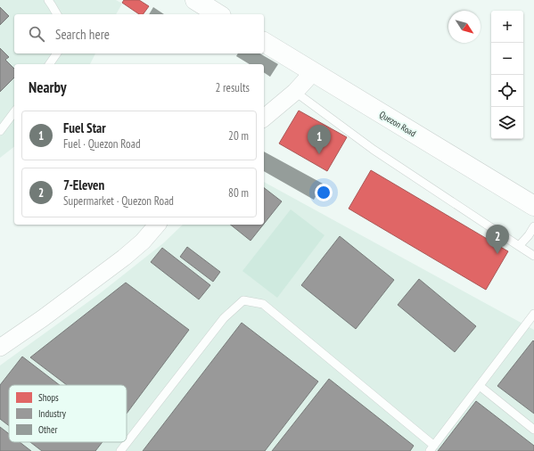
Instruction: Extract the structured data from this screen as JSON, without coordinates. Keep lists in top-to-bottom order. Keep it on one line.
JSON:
{"streets":{"main road":["Quezon Road"]},"legend":["Shops","Industry","Other"],"north":"bottom right","page":{"map_buttons":["+","−"],"search":"Search here","heading":["Nearby","2 results"],"list":[{"mark":"1","name":"Fuel Star","note":"Fuel · Quezon Road","value":"20 m"},{"mark":"2","name":"7-Eleven","note":"Supermarket · Quezon Road","value":"80 m"}],"pins":["1","2"]}}
